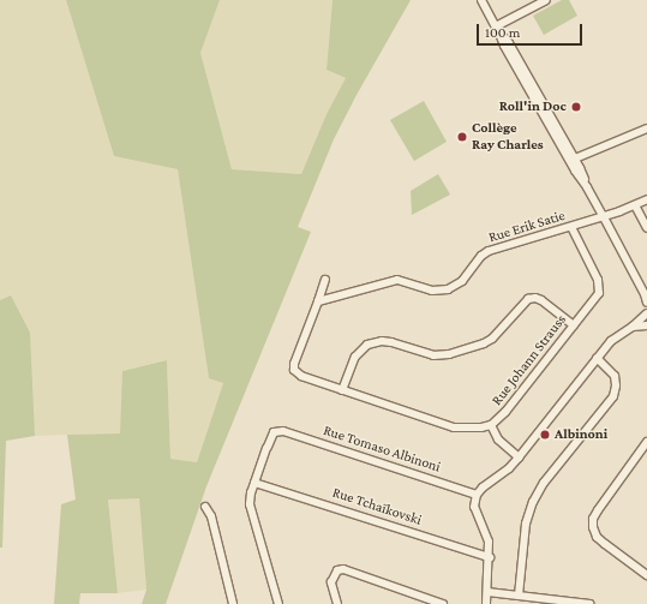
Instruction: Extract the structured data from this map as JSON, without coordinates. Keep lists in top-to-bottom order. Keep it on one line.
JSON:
{"streets":{"street":["Rue Erik Satie","Rue Johann Strauss","Rue Tomaso Albinoni","Rue Tchaïkovski"]},"crossings":[["Rue Erik Satie","Rue Johann Strauss"],["Rue Tomaso Albinoni","Rue Tchaïkovski"]],"places":["Roll'in Doc","Collège Ray Charles","Albinoni"],"scale_bar":"100 m"}
